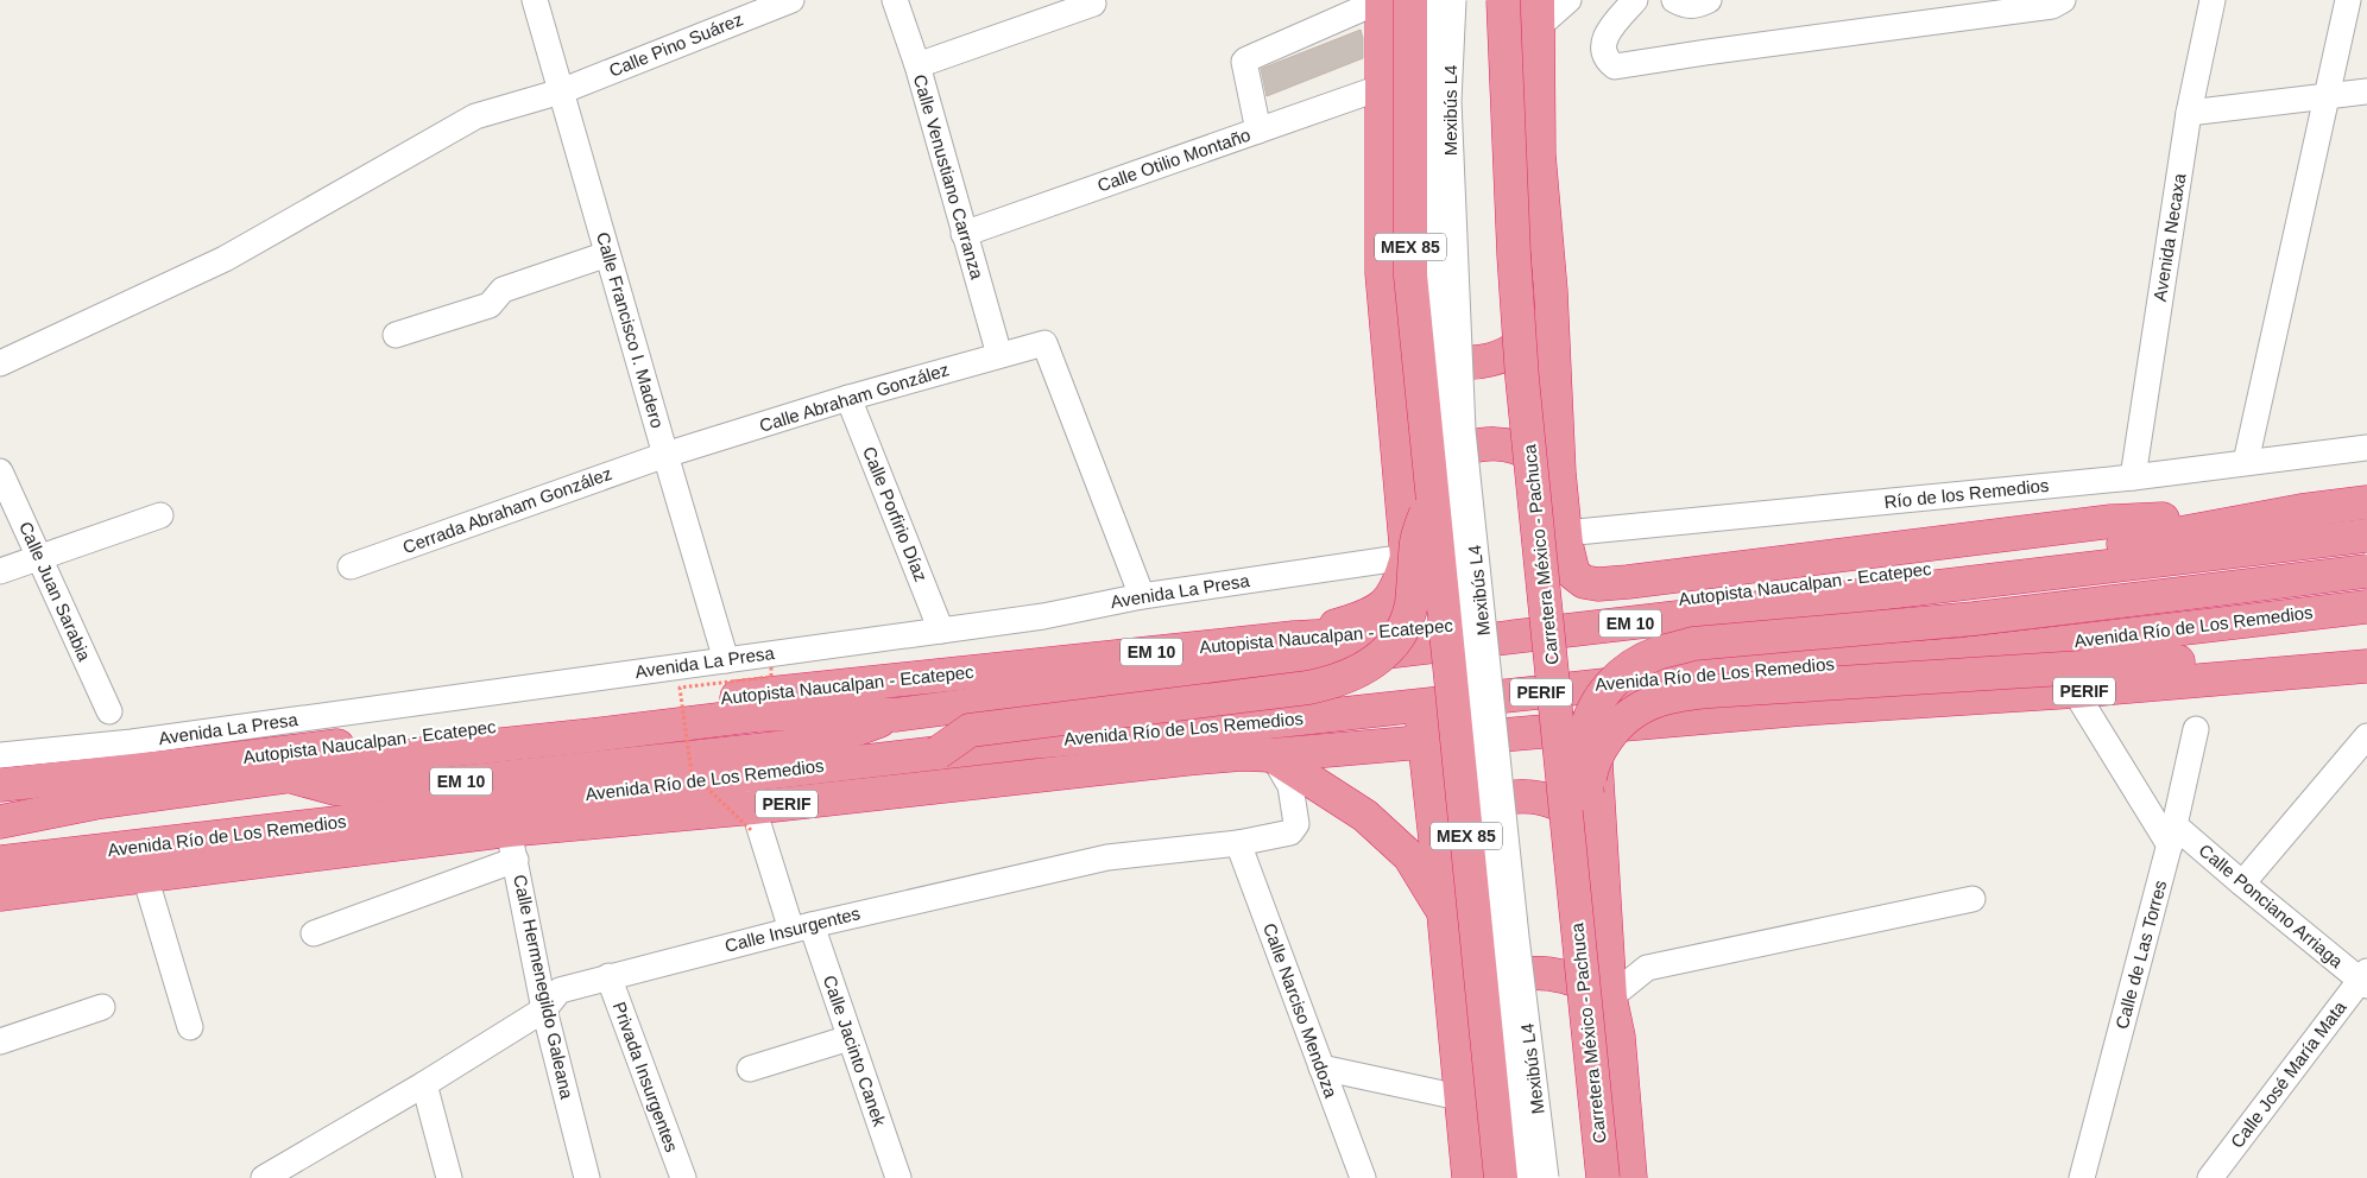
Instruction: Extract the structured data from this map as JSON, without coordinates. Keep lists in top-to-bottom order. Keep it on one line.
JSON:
{"streets":{"highway":["MEX 85","Carretera México - Pachuca","Autopista Naucalpan - Ecatepec","EM 10","Avenida Río de Los Remedios","PERIF"],"street":["Calle Pino Suárez","Mexibús L4","Calle Otilio Montaño","Calle Venustiano Carranza","Avenida Necaxa","Calle Francisco I. Madero","Calle Abraham González","Río de los Remedios","Cerrada Abraham González","Calle Porfirio Díaz","Calle Juan Sarabia","Avenida La Presa","Calle Ponciano Arriaga","Calle Insurgentes","Calle de Las Torres","Calle Hermenegildo Galeana","Calle Narciso Mendoza","Calle Jacinto Canek","Calle José María Mata","Privada Insurgentes"]},"crossings":[["Calle Pino Suárez","Calle Francisco I. Madero"],["Calle Otilio Montaño","Calle Venustiano Carranza"],["Calle Venustiano Carranza","Calle Abraham González"],["Avenida Necaxa","Río de los Remedios"],["Calle Francisco I. Madero","Calle Abraham González"],["Calle Francisco I. Madero","Cerrada Abraham González"],["Calle Francisco I. Madero","Avenida La Presa"],["Calle Abraham González","Cerrada Abraham González"],["Calle Abraham González","Calle Porfirio Díaz"],["Calle Abraham González","Avenida La Presa"],["Calle Porfirio Díaz","Avenida La Presa"],["Avenida Río de Los Remedios","Calle Ponciano Arriaga"],["Avenida Río de Los Remedios","Calle Insurgentes"],["Avenida Río de Los Remedios","Calle Hermenegildo Galeana"],["Avenida Río de Los Remedios","Calle Jacinto Canek"],["Calle Ponciano Arriaga","Calle de Las Torres"],["Calle Ponciano Arriaga","Calle José María Mata"],["Calle Insurgentes","Calle Hermenegildo Galeana"],["Calle Insurgentes","Calle Narciso Mendoza"],["Calle Insurgentes","Calle Jacinto Canek"],["Calle Insurgentes","Privada Insurgentes"]]}
